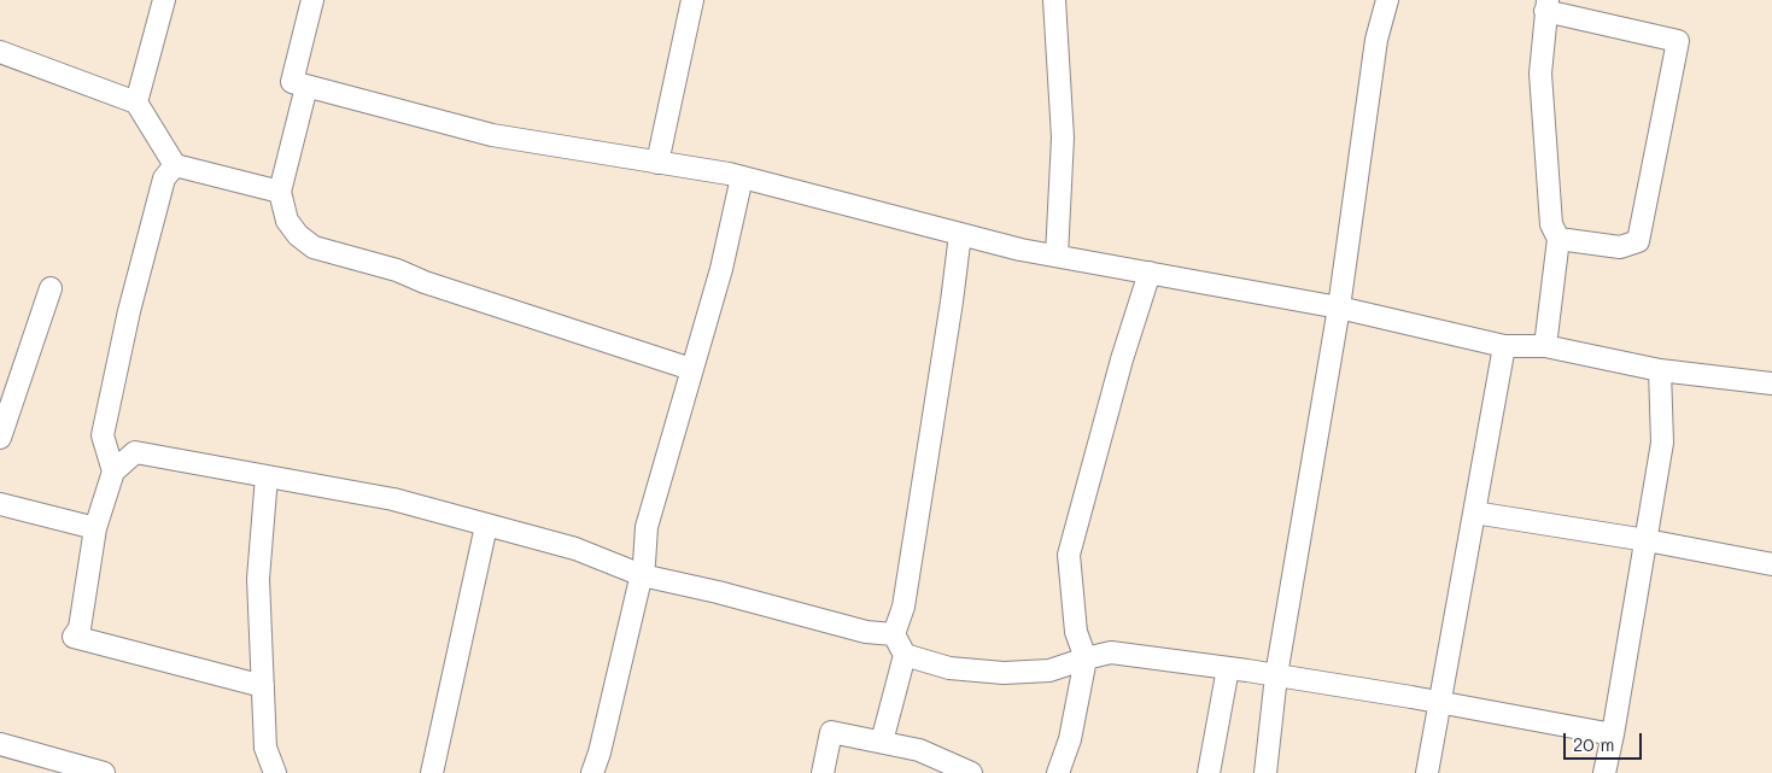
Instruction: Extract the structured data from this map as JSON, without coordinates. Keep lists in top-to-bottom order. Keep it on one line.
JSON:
{"scale_bar":"20 m"}
